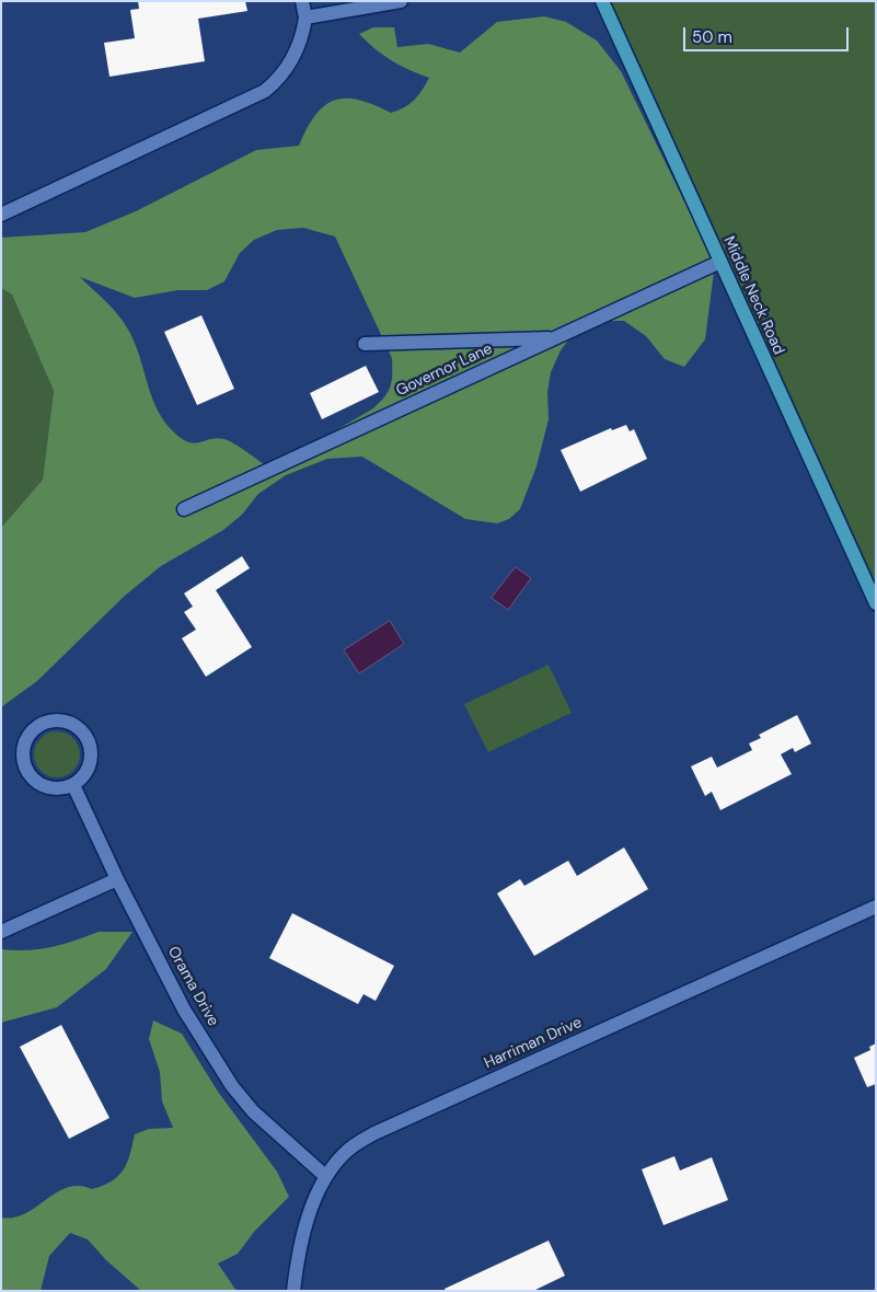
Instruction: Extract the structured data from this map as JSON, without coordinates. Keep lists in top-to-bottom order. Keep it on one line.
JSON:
{"streets":{"main road":["Middle Neck Road"],"street":["Governor Lane","Orama Drive","Harriman Drive"]},"crossings":[["Middle Neck Road","Governor Lane"],["Orama Drive","Harriman Drive"]],"scale_bar":"50 m"}
